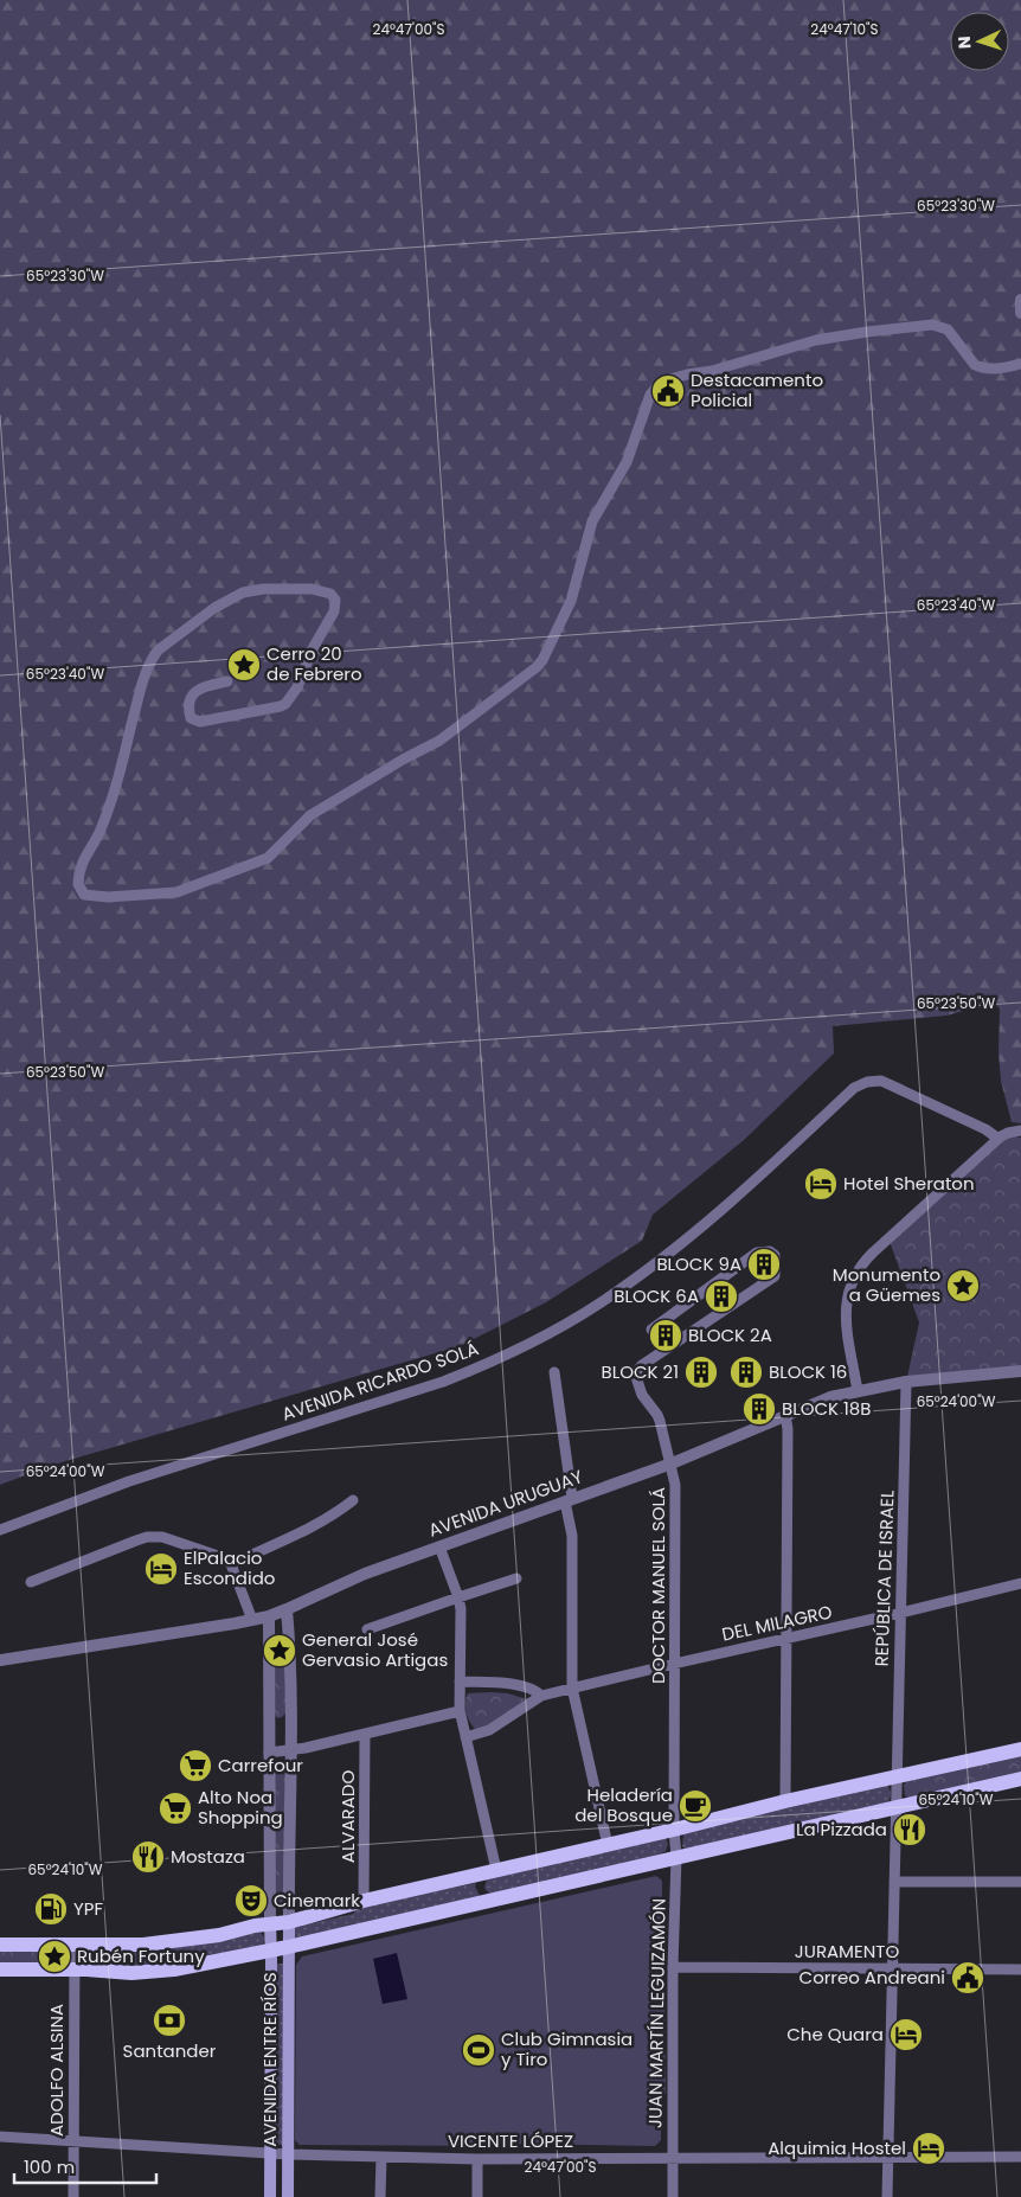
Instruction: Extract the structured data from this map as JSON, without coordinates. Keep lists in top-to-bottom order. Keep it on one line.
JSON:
{"streets":{"main road":["AVENIDA ENTRE RÍOS"],"street":["AVENIDA RICARDO SOLÁ","AVENIDA URUGUAY","REPÚBLICA DE ISRAEL","DOCTOR MANUEL SOLÁ","DEL MILAGRO","ALVARADO","JURAMENTO","JUAN MARTÍN LEGUIZAMÓN","ADOLFO ALSINA","VICENTE LÓPEZ"]},"crossings":[["AVENIDA URUGUAY","REPÚBLICA DE ISRAEL"],["AVENIDA URUGUAY","DOCTOR MANUEL SOLÁ"],["REPÚBLICA DE ISRAEL","DEL MILAGRO"],["REPÚBLICA DE ISRAEL","JURAMENTO"],["REPÚBLICA DE ISRAEL","VICENTE LÓPEZ"],["DOCTOR MANUEL SOLÁ","DEL MILAGRO"],["DOCTOR MANUEL SOLÁ","JUAN MARTÍN LEGUIZAMÓN"],["JURAMENTO","JUAN MARTÍN LEGUIZAMÓN"],["JUAN MARTÍN LEGUIZAMÓN","VICENTE LÓPEZ"],["AVENIDA ENTRE RÍOS","VICENTE LÓPEZ"],["ADOLFO ALSINA","VICENTE LÓPEZ"]],"places":{"public building":["Destacamento Policial","Correo Andreani"],"place":["Cerro 20 de Febrero","Monumento a Güemes","General José Gervasio Artigas","Rubén Fortuny"],"hotel":["Hotel Sheraton","ElPalacio Escondido","Che Quara","Alquimia Hostel"],"building":["BLOCK 9A","BLOCK 6A","BLOCK 2A","BLOCK 21","BLOCK 16","BLOCK 18B"],"supermarket":["Carrefour","Alto Noa Shopping"],"cafe":["Heladería del Bosque"],"restaurant":["La Pizzada","Mostaza"],"theatre":["Cinemark"],"fuel station":["YPF"],"bank":["Santander"],"sports":["Club Gimnasia y Tiro"]},"scale_bar":"100 m","north":"left","coordinates":["24°47'00\"S","24°47'10\"S","65°23'30\"W","65°23'40\"W","65°23'50\"W","65°24'00\"W","65°24'10\"W"]}
